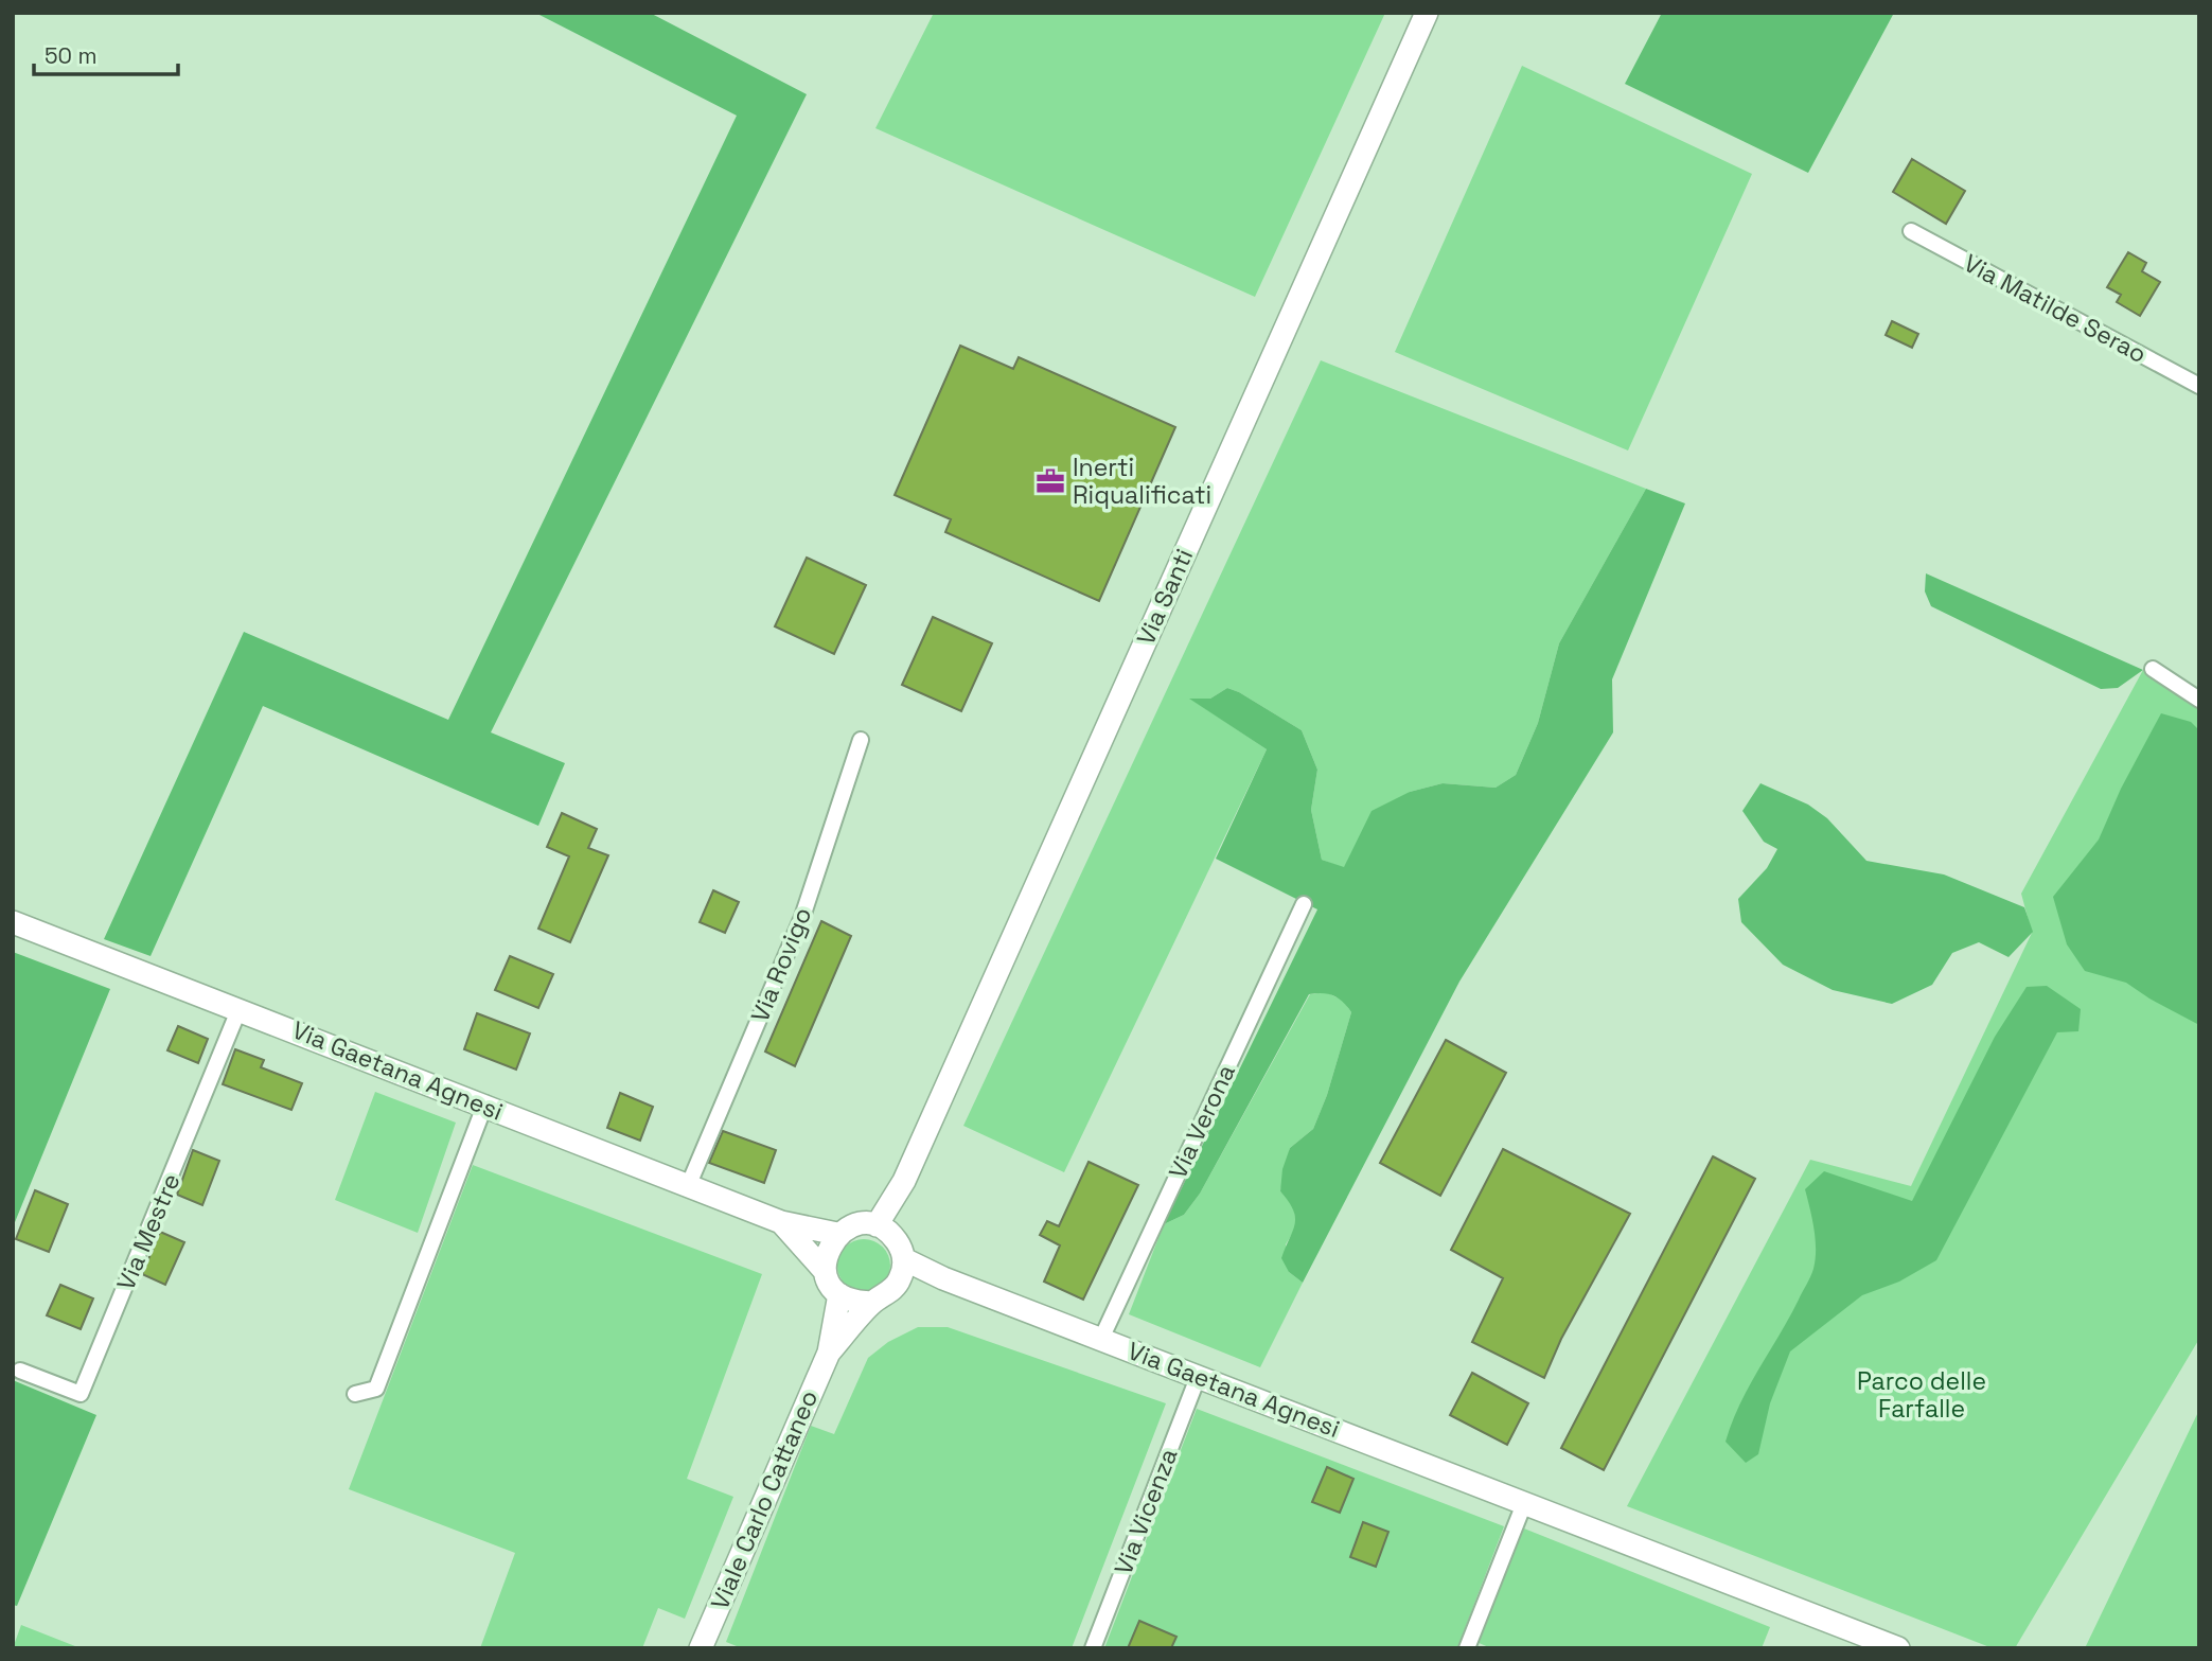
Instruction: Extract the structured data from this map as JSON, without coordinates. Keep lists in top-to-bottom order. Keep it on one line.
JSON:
{"streets":{"street":["Via Matilde Serao","Via Santi","Via Rovigo","Via Gaetana Agnesi","Via Verona","Via Mestre","Viale Carlo Cattaneo","Via Vicenza"]},"crossings":[["Via Santi","Via Gaetana Agnesi"],["Via Santi","Viale Carlo Cattaneo"],["Via Rovigo","Via Gaetana Agnesi"],["Via Gaetana Agnesi","Via Verona"],["Via Gaetana Agnesi","Via Mestre"],["Via Gaetana Agnesi","Viale Carlo Cattaneo"],["Via Gaetana Agnesi","Via Vicenza"]],"parks":["Parco delle Farfalle"],"places":{"office":["Inerti Riqualificati"]},"scale_bar":"50 m"}
